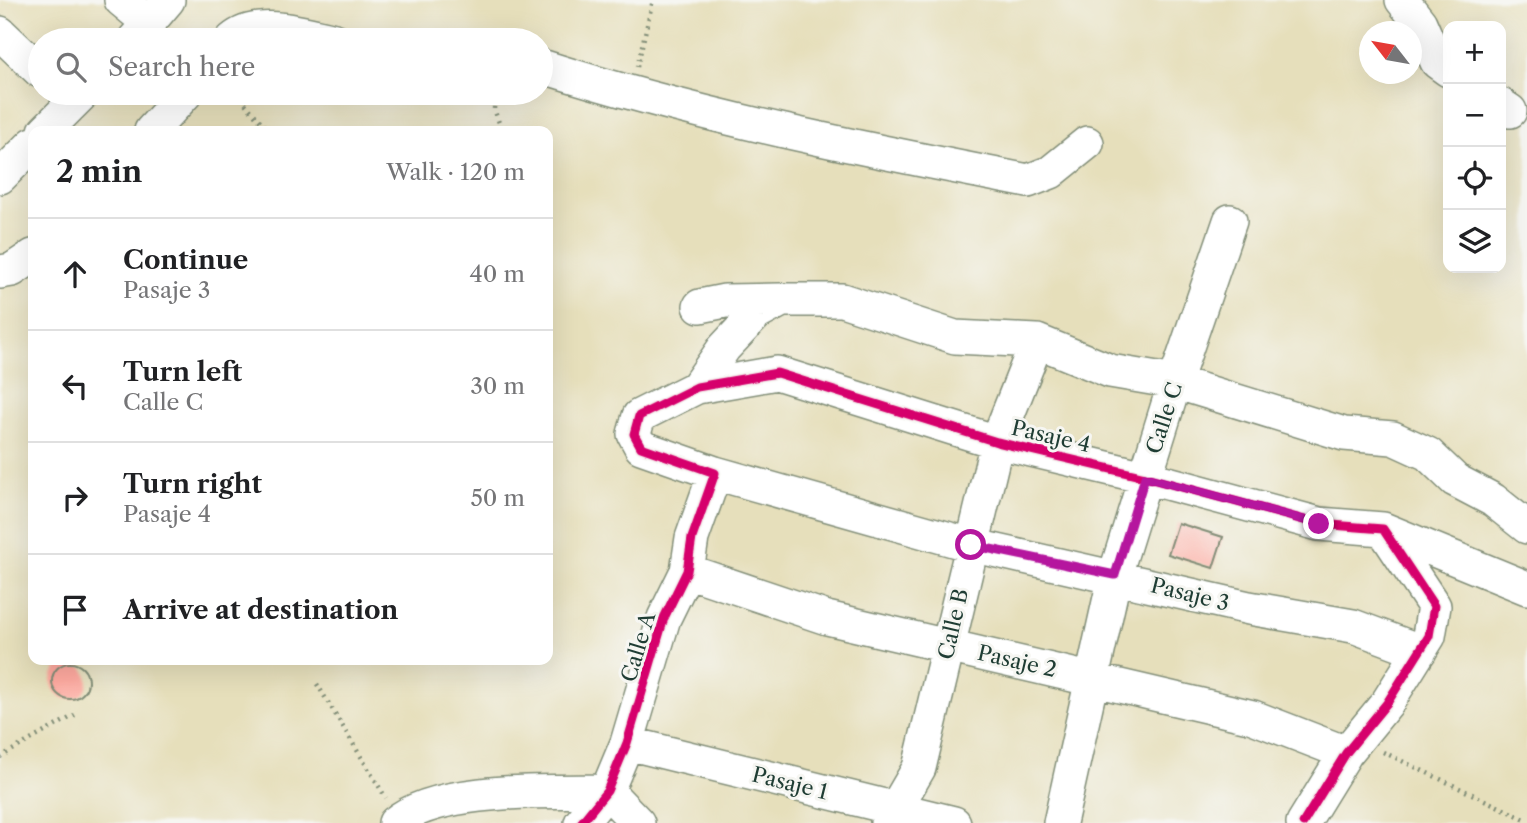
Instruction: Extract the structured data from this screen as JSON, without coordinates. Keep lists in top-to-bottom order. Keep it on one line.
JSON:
{"streets":{"street":["Calle C","Pasaje 4","Pasaje 3","Calle B","Calle A","Pasaje 2","Pasaje 1"]},"crossings":[["Calle C","Pasaje 4"],["Calle C","Pasaje 3"],["Calle C","Pasaje 2"],["Pasaje 4","Calle B"],["Pasaje 3","Calle B"],["Pasaje 3","Calle A"],["Calle B","Pasaje 2"],["Calle B","Pasaje 1"],["Calle A","Pasaje 2"],["Calle A","Pasaje 1"]],"north":"top left","page":{"map_buttons":["+","−"],"search":"Search here","heading":["2 min","Walk · 120 m"],"list":[["Continue","Pasaje 3","40 m"],["Turn left","Calle C","30 m"],["Turn right","Pasaje 4","50 m"],"Arrive at destination"]}}
